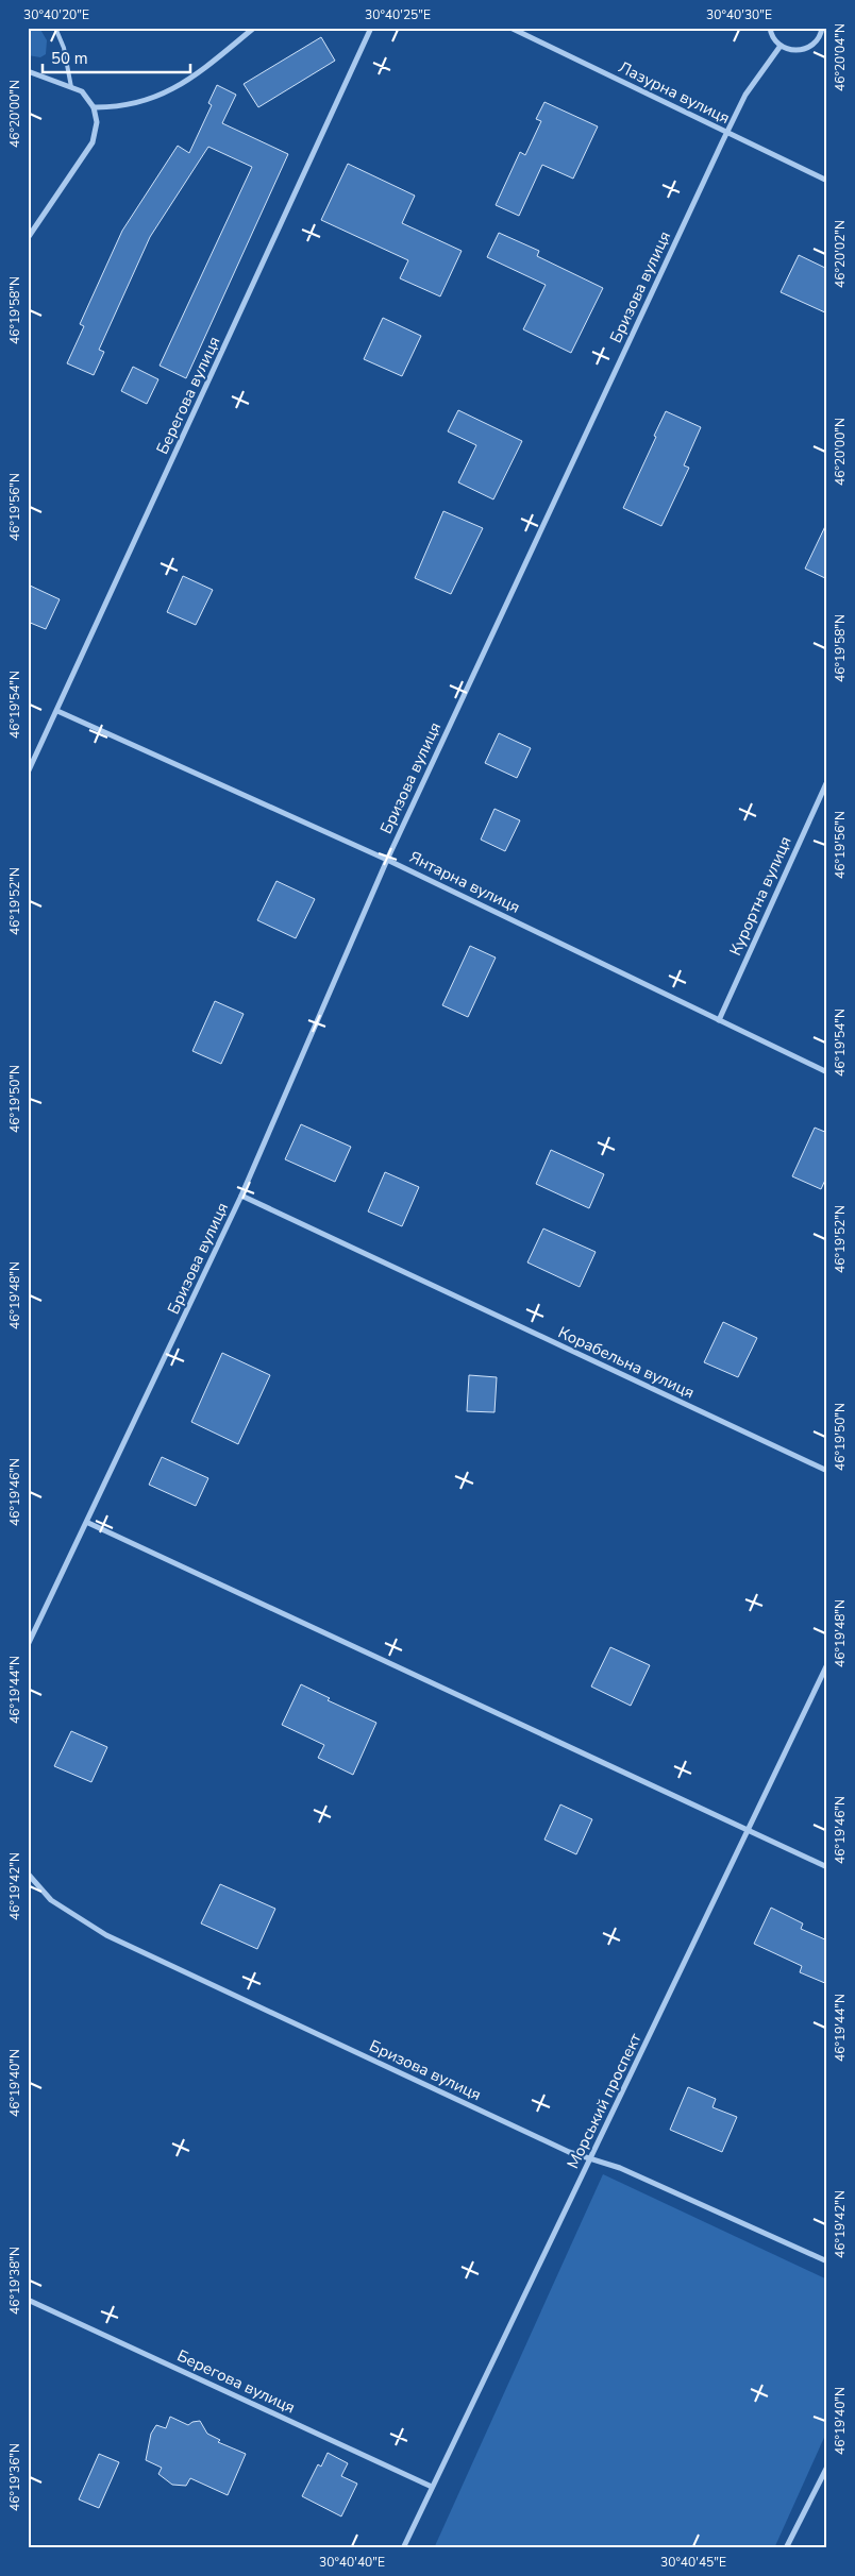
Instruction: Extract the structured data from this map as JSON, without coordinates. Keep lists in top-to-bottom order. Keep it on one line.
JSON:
{"streets":{"street":["Лазурна вулиця","Бризова вулиця","Берегова вулиця","Янтарна вулиця","Курортна вулиця","Корабельна вулиця","Морський проспект"]},"crossings":[["Лазурна вулиця","Бризова вулиця"],["Бризова вулиця","Янтарна вулиця"],["Бризова вулиця","Корабельна вулиця"],["Бризова вулиця","Морський проспект"],["Берегова вулиця","Янтарна вулиця"],["Берегова вулиця","Морський проспект"],["Янтарна вулиця","Курортна вулиця"]],"scale_bar":"50 m","coordinates":["30°40'20\"E","30°40'25\"E","30°40'30\"E","46°20'04\"N","46°20'00\"N","46°20'02\"N","46°19'58\"N","46°19'56\"N","46°19'54\"N","46°19'52\"N","46°19'50\"N","46°19'48\"N","46°19'46\"N","46°19'44\"N","46°19'42\"N","46°19'40\"N","46°19'38\"N","46°19'36\"N","30°40'40\"E","30°40'45\"E"]}
